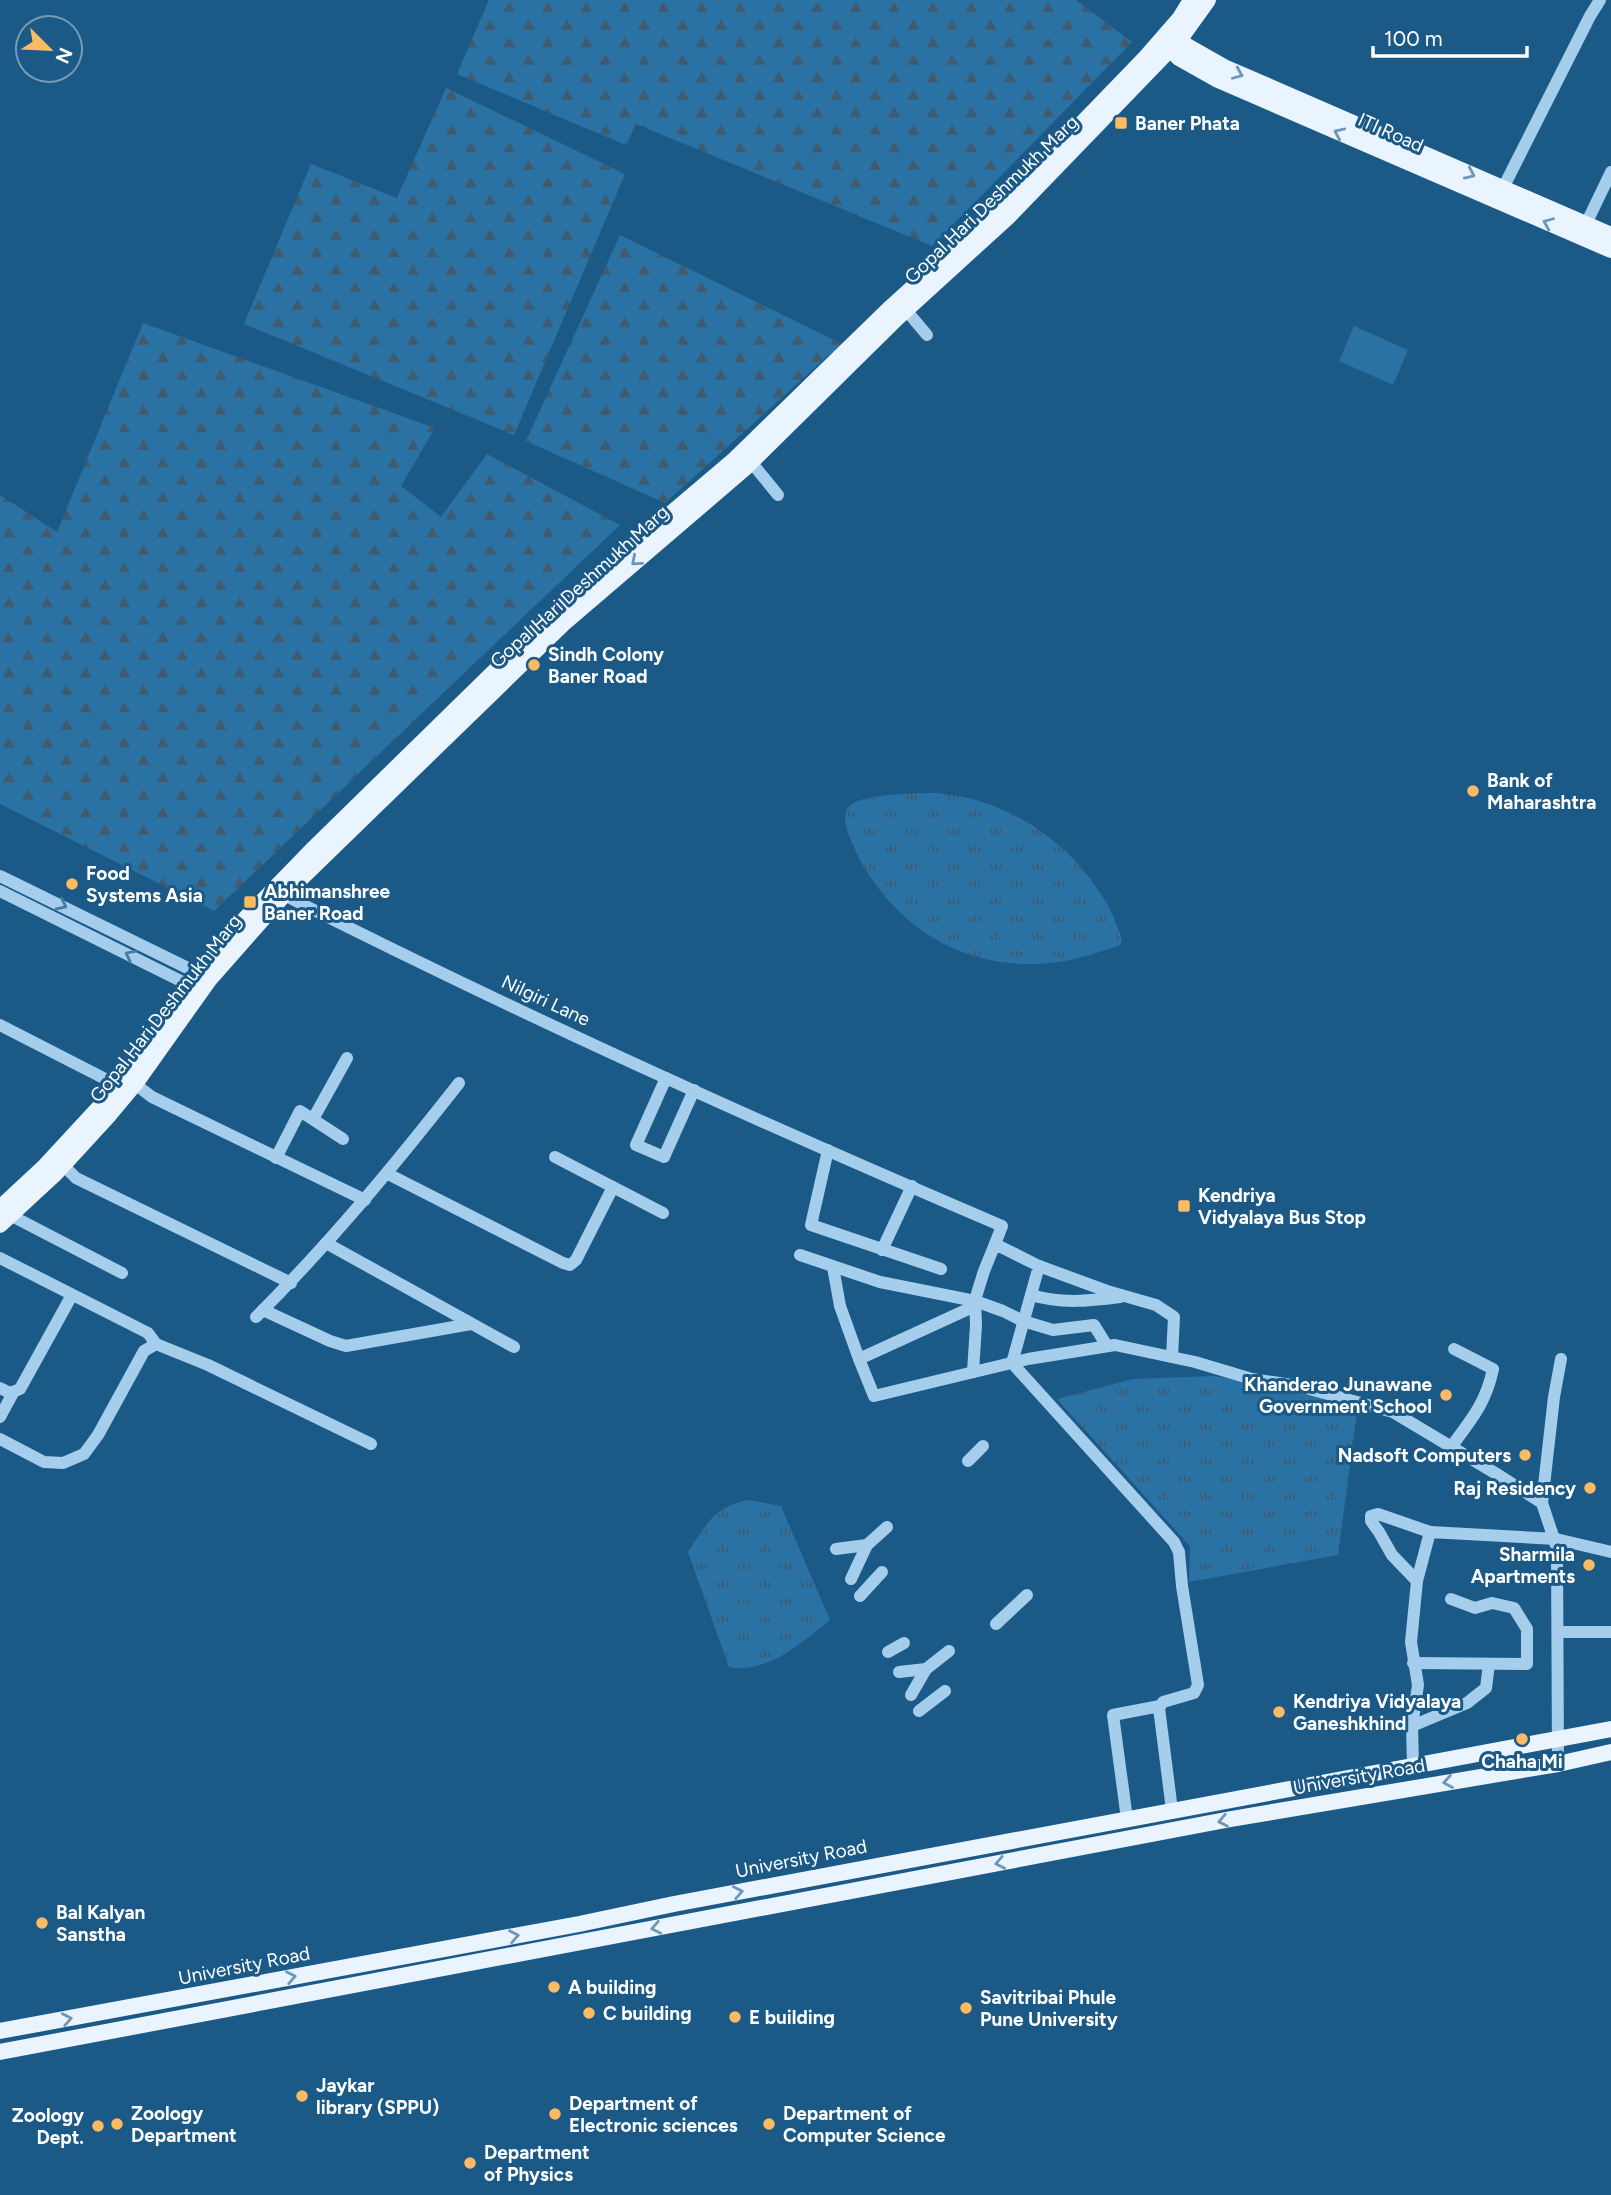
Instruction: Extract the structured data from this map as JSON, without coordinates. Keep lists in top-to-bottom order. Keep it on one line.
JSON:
{"streets":{"main road":["ITI Road","Gopal Hari Deshmukh Marg","University Road"],"street":["Nilgiri Lane"]},"crossings":[["ITI Road","Gopal Hari Deshmukh Marg"],["Gopal Hari Deshmukh Marg","Nilgiri Lane"]],"places":{"transit":["Baner Phata","Abhimanshree Baner Road","Kendriya Vidyalaya Bus Stop"],"other":["Sindh Colony Baner Road","Bank of Maharashtra","Food Systems Asia","Khanderao Junawane Government School","Nadsoft Computers","Raj Residency","Sharmila Apartments","Kendriya Vidyalaya Ganeshkhind","Chaha Mi","Bal Kalyan Sanstha","A building","Savitribai Phule Pune University","C building","E building","Jaykar library (SPPU)","Department of Electronic sciences","Zoology Department","Department of Computer Science","Zoology Dept.","Department of Physics"]},"scale_bar":"100 m","north":"bottom right"}
